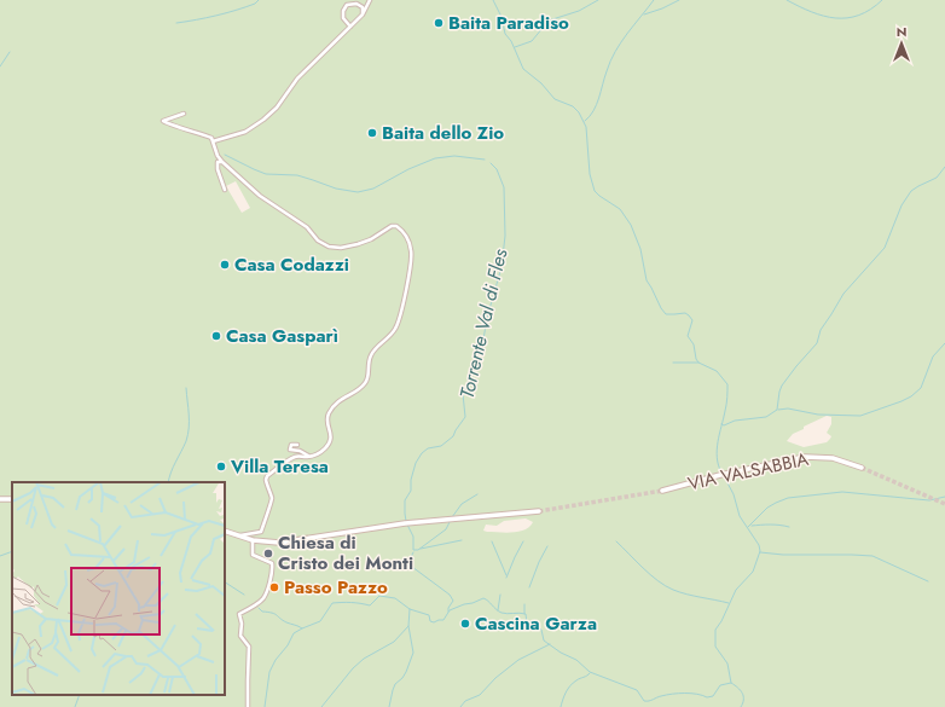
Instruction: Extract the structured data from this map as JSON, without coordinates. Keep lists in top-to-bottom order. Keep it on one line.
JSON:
{"streets":{"main road":["VIA VALSABBIA"]},"water":["Torrente Val di Fles"],"places":["Baita Paradiso","Baita dello Zio","Casa Codazzi","Casa Gasparì","Villa Teresa","Chiesa di Cristo dei Monti","Passo Pazzo","Cascina Garza"],"north":"top"}
